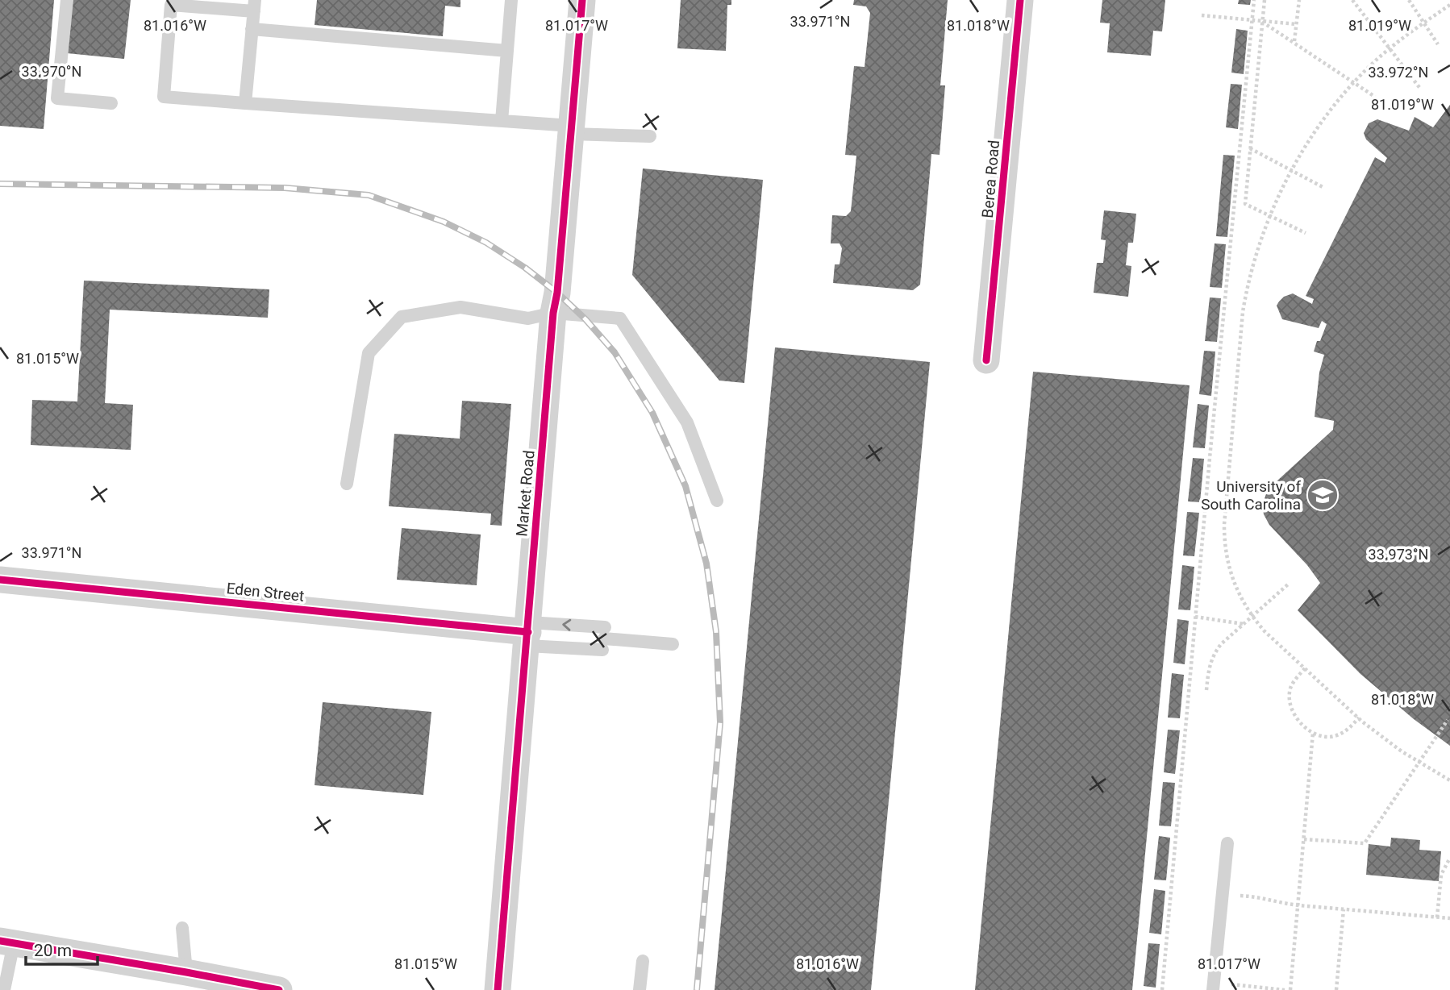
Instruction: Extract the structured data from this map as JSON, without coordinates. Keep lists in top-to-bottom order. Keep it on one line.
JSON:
{"streets":{"street":["Berea Road","Market Road","Eden Street"]},"crossings":[["Market Road","Eden Street"]],"places":{"school or university":["University of South Carolina"]},"scale_bar":"20 m","coordinates":["33.971°N","81.019°W","81.016°W","81.017°W","81.018°W","33.970°N","33.972°N","81.015°W","33.973°N"]}
